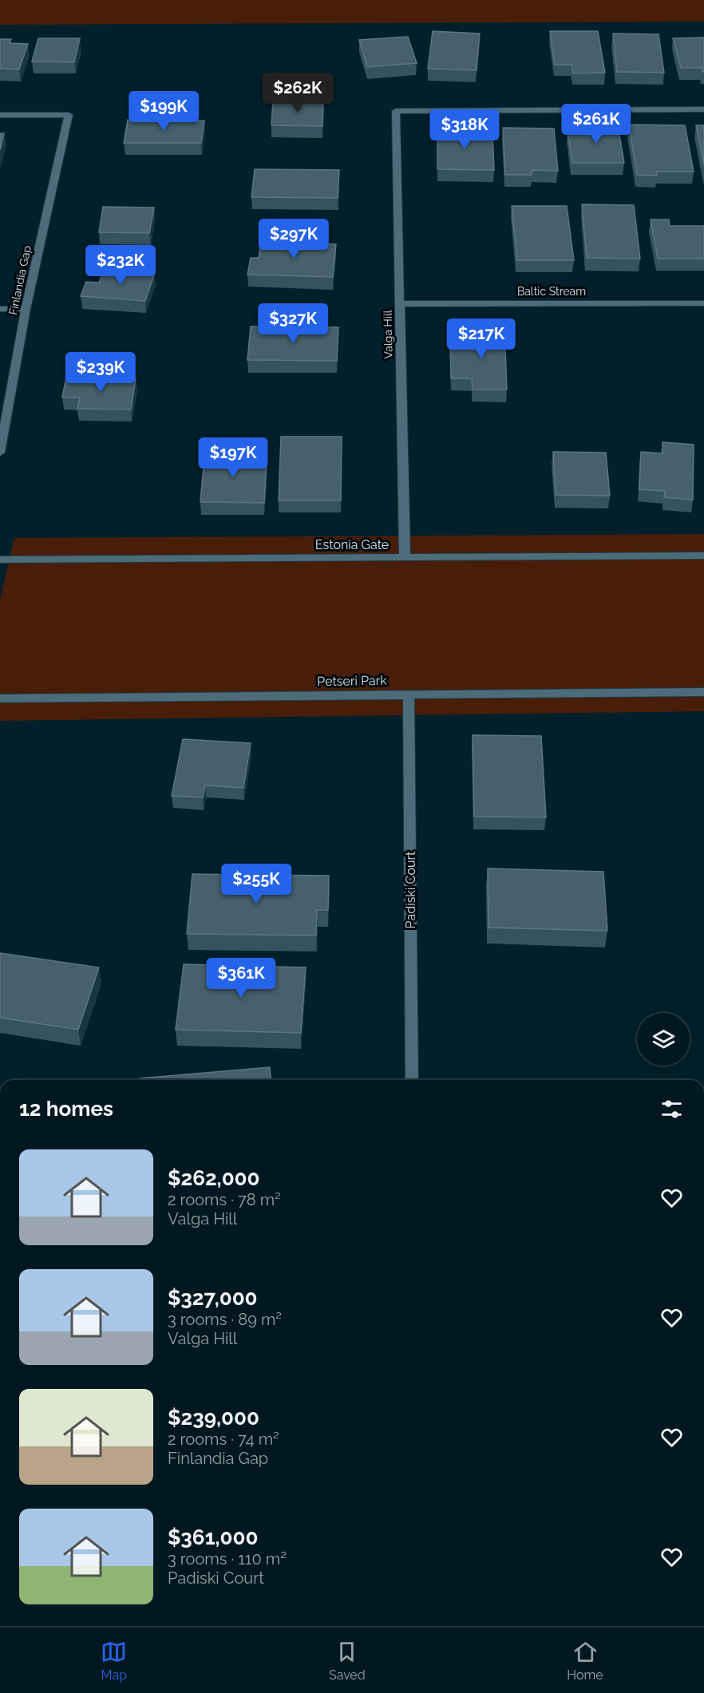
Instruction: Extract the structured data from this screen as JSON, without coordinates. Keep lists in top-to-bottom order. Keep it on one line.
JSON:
{"streets":{"street":["Finlandia Gap","Baltic Stream","Valga Hill","Estonia Gate","Petseri Park","Padiski Court"]},"crossings":[["Baltic Stream","Valga Hill"],["Valga Hill","Estonia Gate"],["Petseri Park","Padiski Court"]],"page":{"price":["$262K","$199K","$261K","$318K","$297K","$232K","$327K","$217K","$239K","$197K","$255K","$361K"],"heading":"12 homes","list":[{"name":"$262,000","note":"2 rooms · 78 m² · Valga Hill"},{"name":"$327,000","note":"3 rooms · 89 m² · Valga Hill"},{"name":"$239,000","note":"2 rooms · 74 m² · Finlandia Gap"},{"name":"$361,000","note":"3 rooms · 110 m² · Padiski Court"}],"tabs":["Map","Saved","Home"]}}
